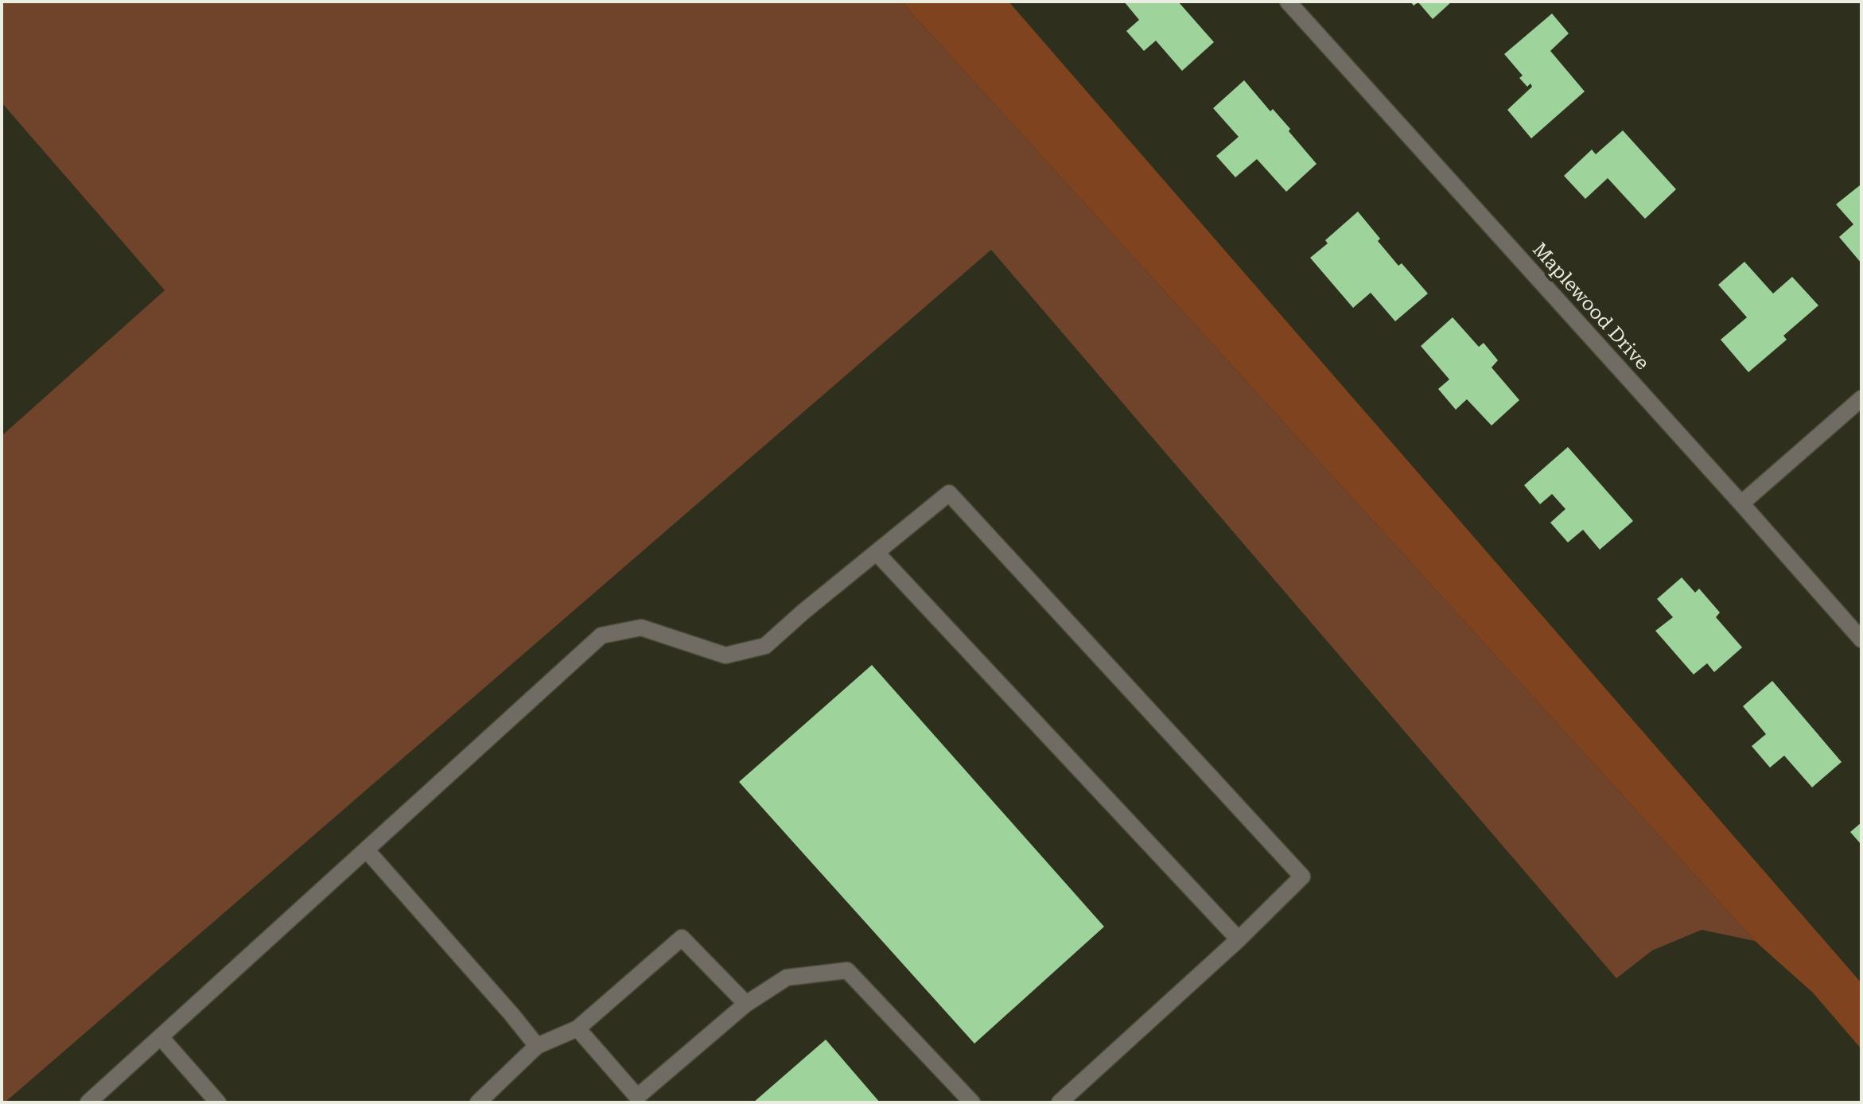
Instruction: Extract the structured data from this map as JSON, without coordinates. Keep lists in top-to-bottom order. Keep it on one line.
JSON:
{"streets":{"street":["Maplewood Drive"]}}
